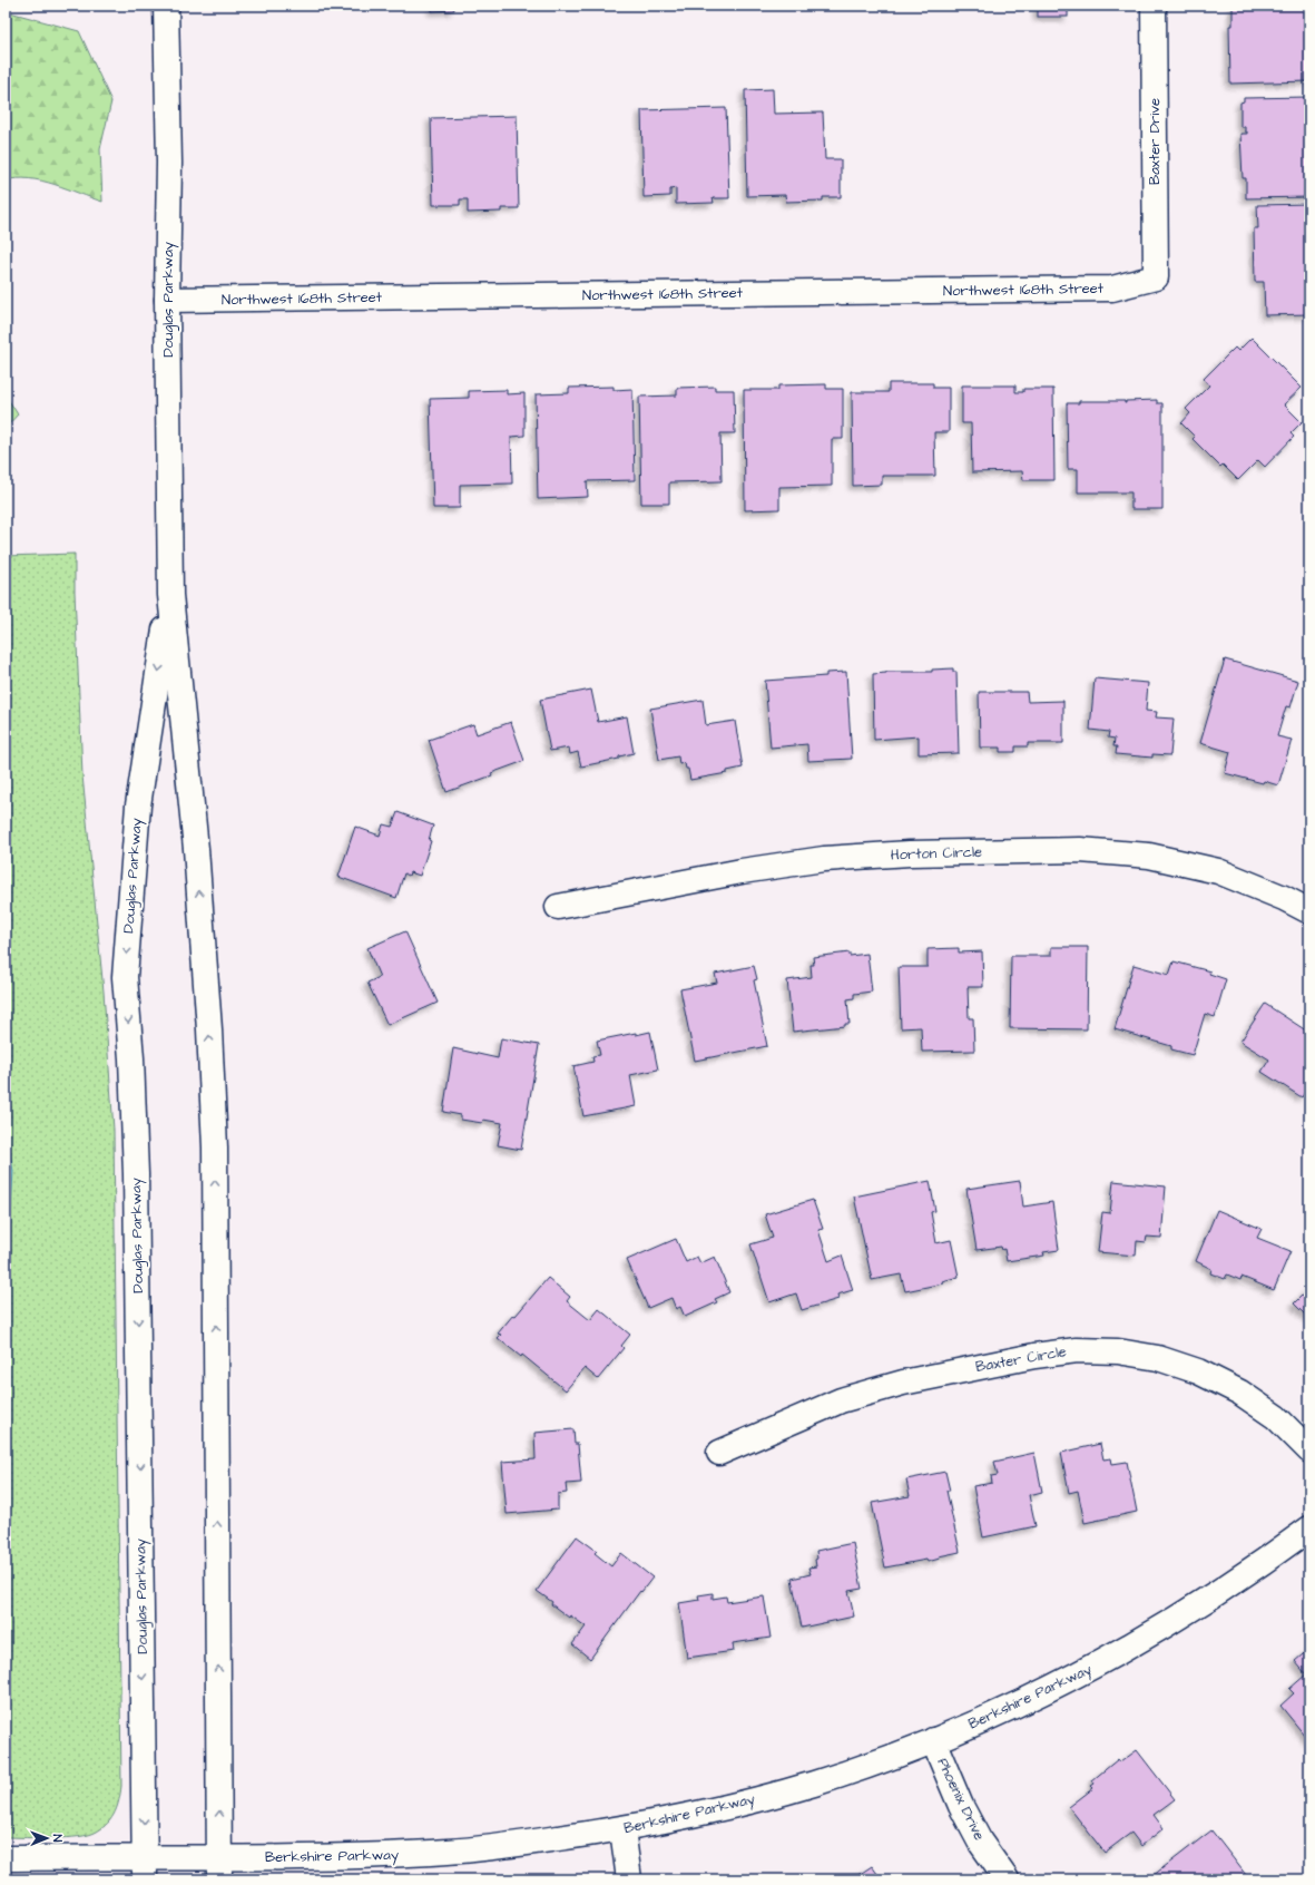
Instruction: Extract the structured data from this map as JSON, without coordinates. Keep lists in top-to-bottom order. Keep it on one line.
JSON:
{"streets":{"street":["Baxter Drive","Northwest 168th Street","Douglas Parkway","Horton Circle","Baxter Circle","Berkshire Parkway","Phoenix Drive"]},"crossings":[["Baxter Drive","Northwest 168th Street"],["Northwest 168th Street","Douglas Parkway"],["Douglas Parkway","Berkshire Parkway"],["Berkshire Parkway","Phoenix Drive"]],"north":"right"}
